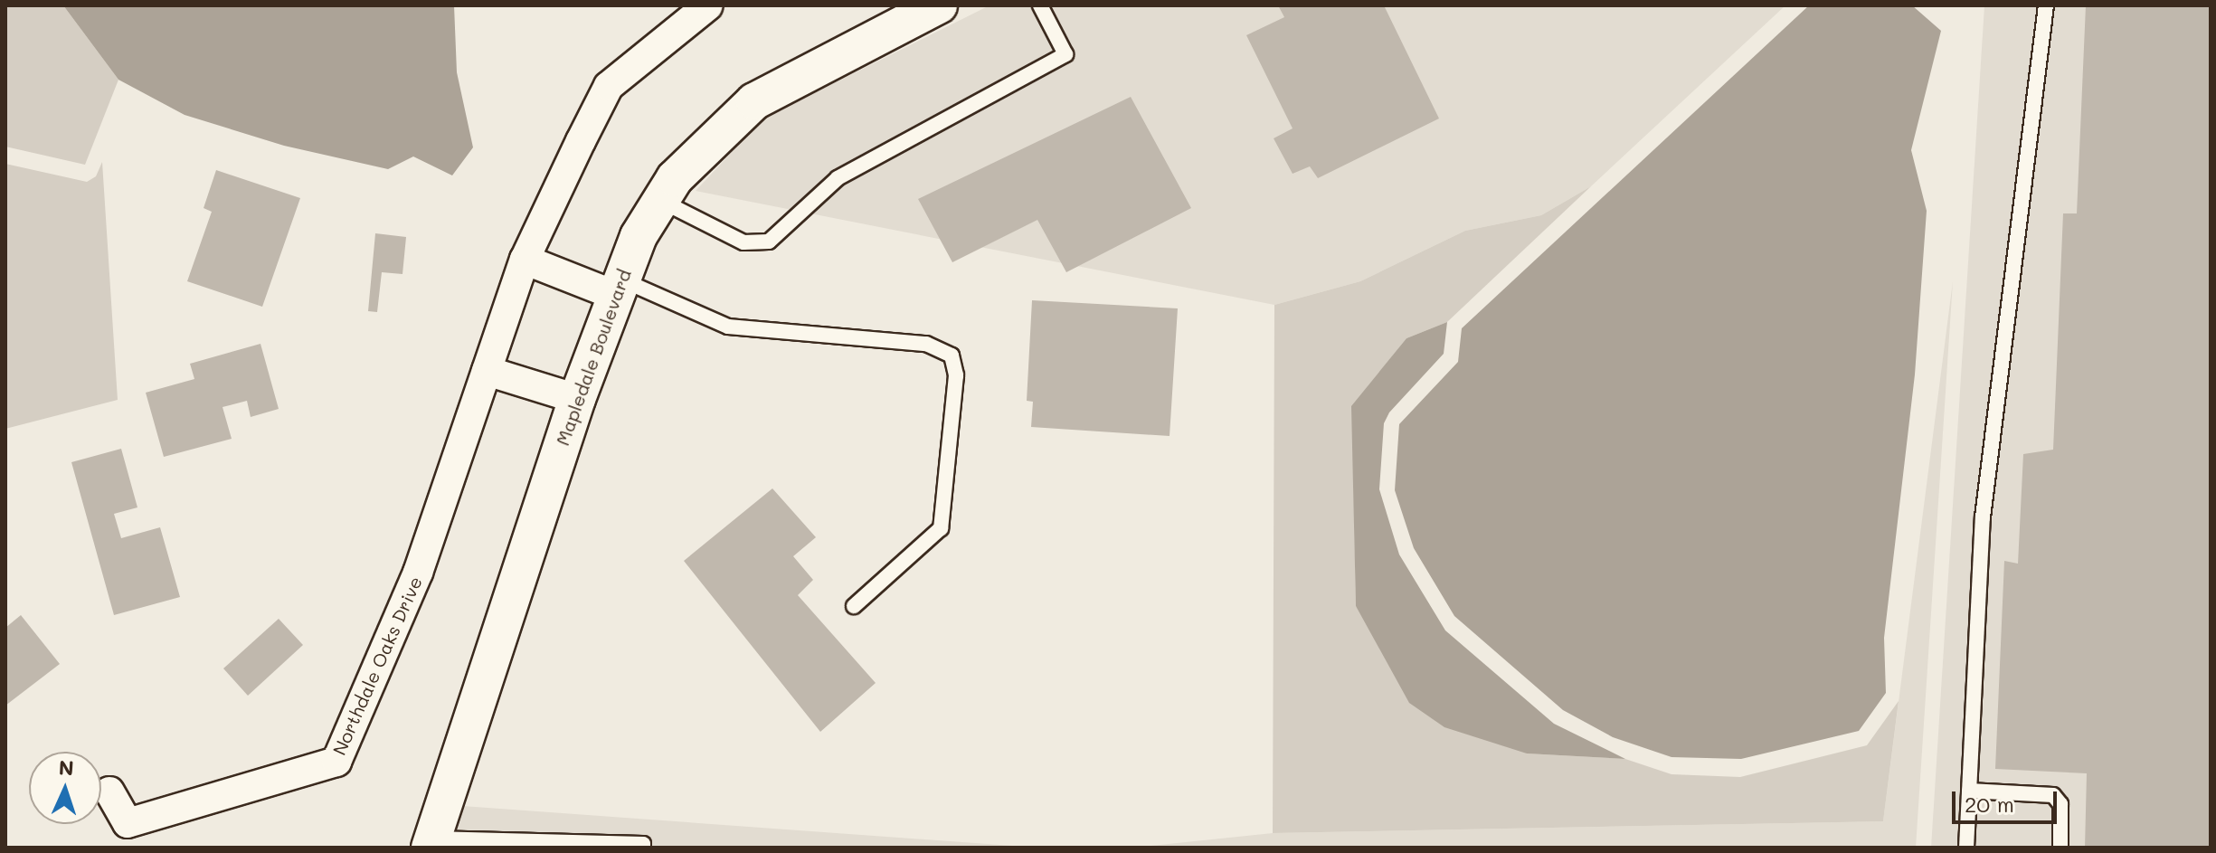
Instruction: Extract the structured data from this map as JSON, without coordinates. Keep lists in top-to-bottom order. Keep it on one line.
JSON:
{"streets":{"street":["Mapledale Boulevard","Northdale Oaks Drive"]},"scale_bar":"20 m","north":"top"}
